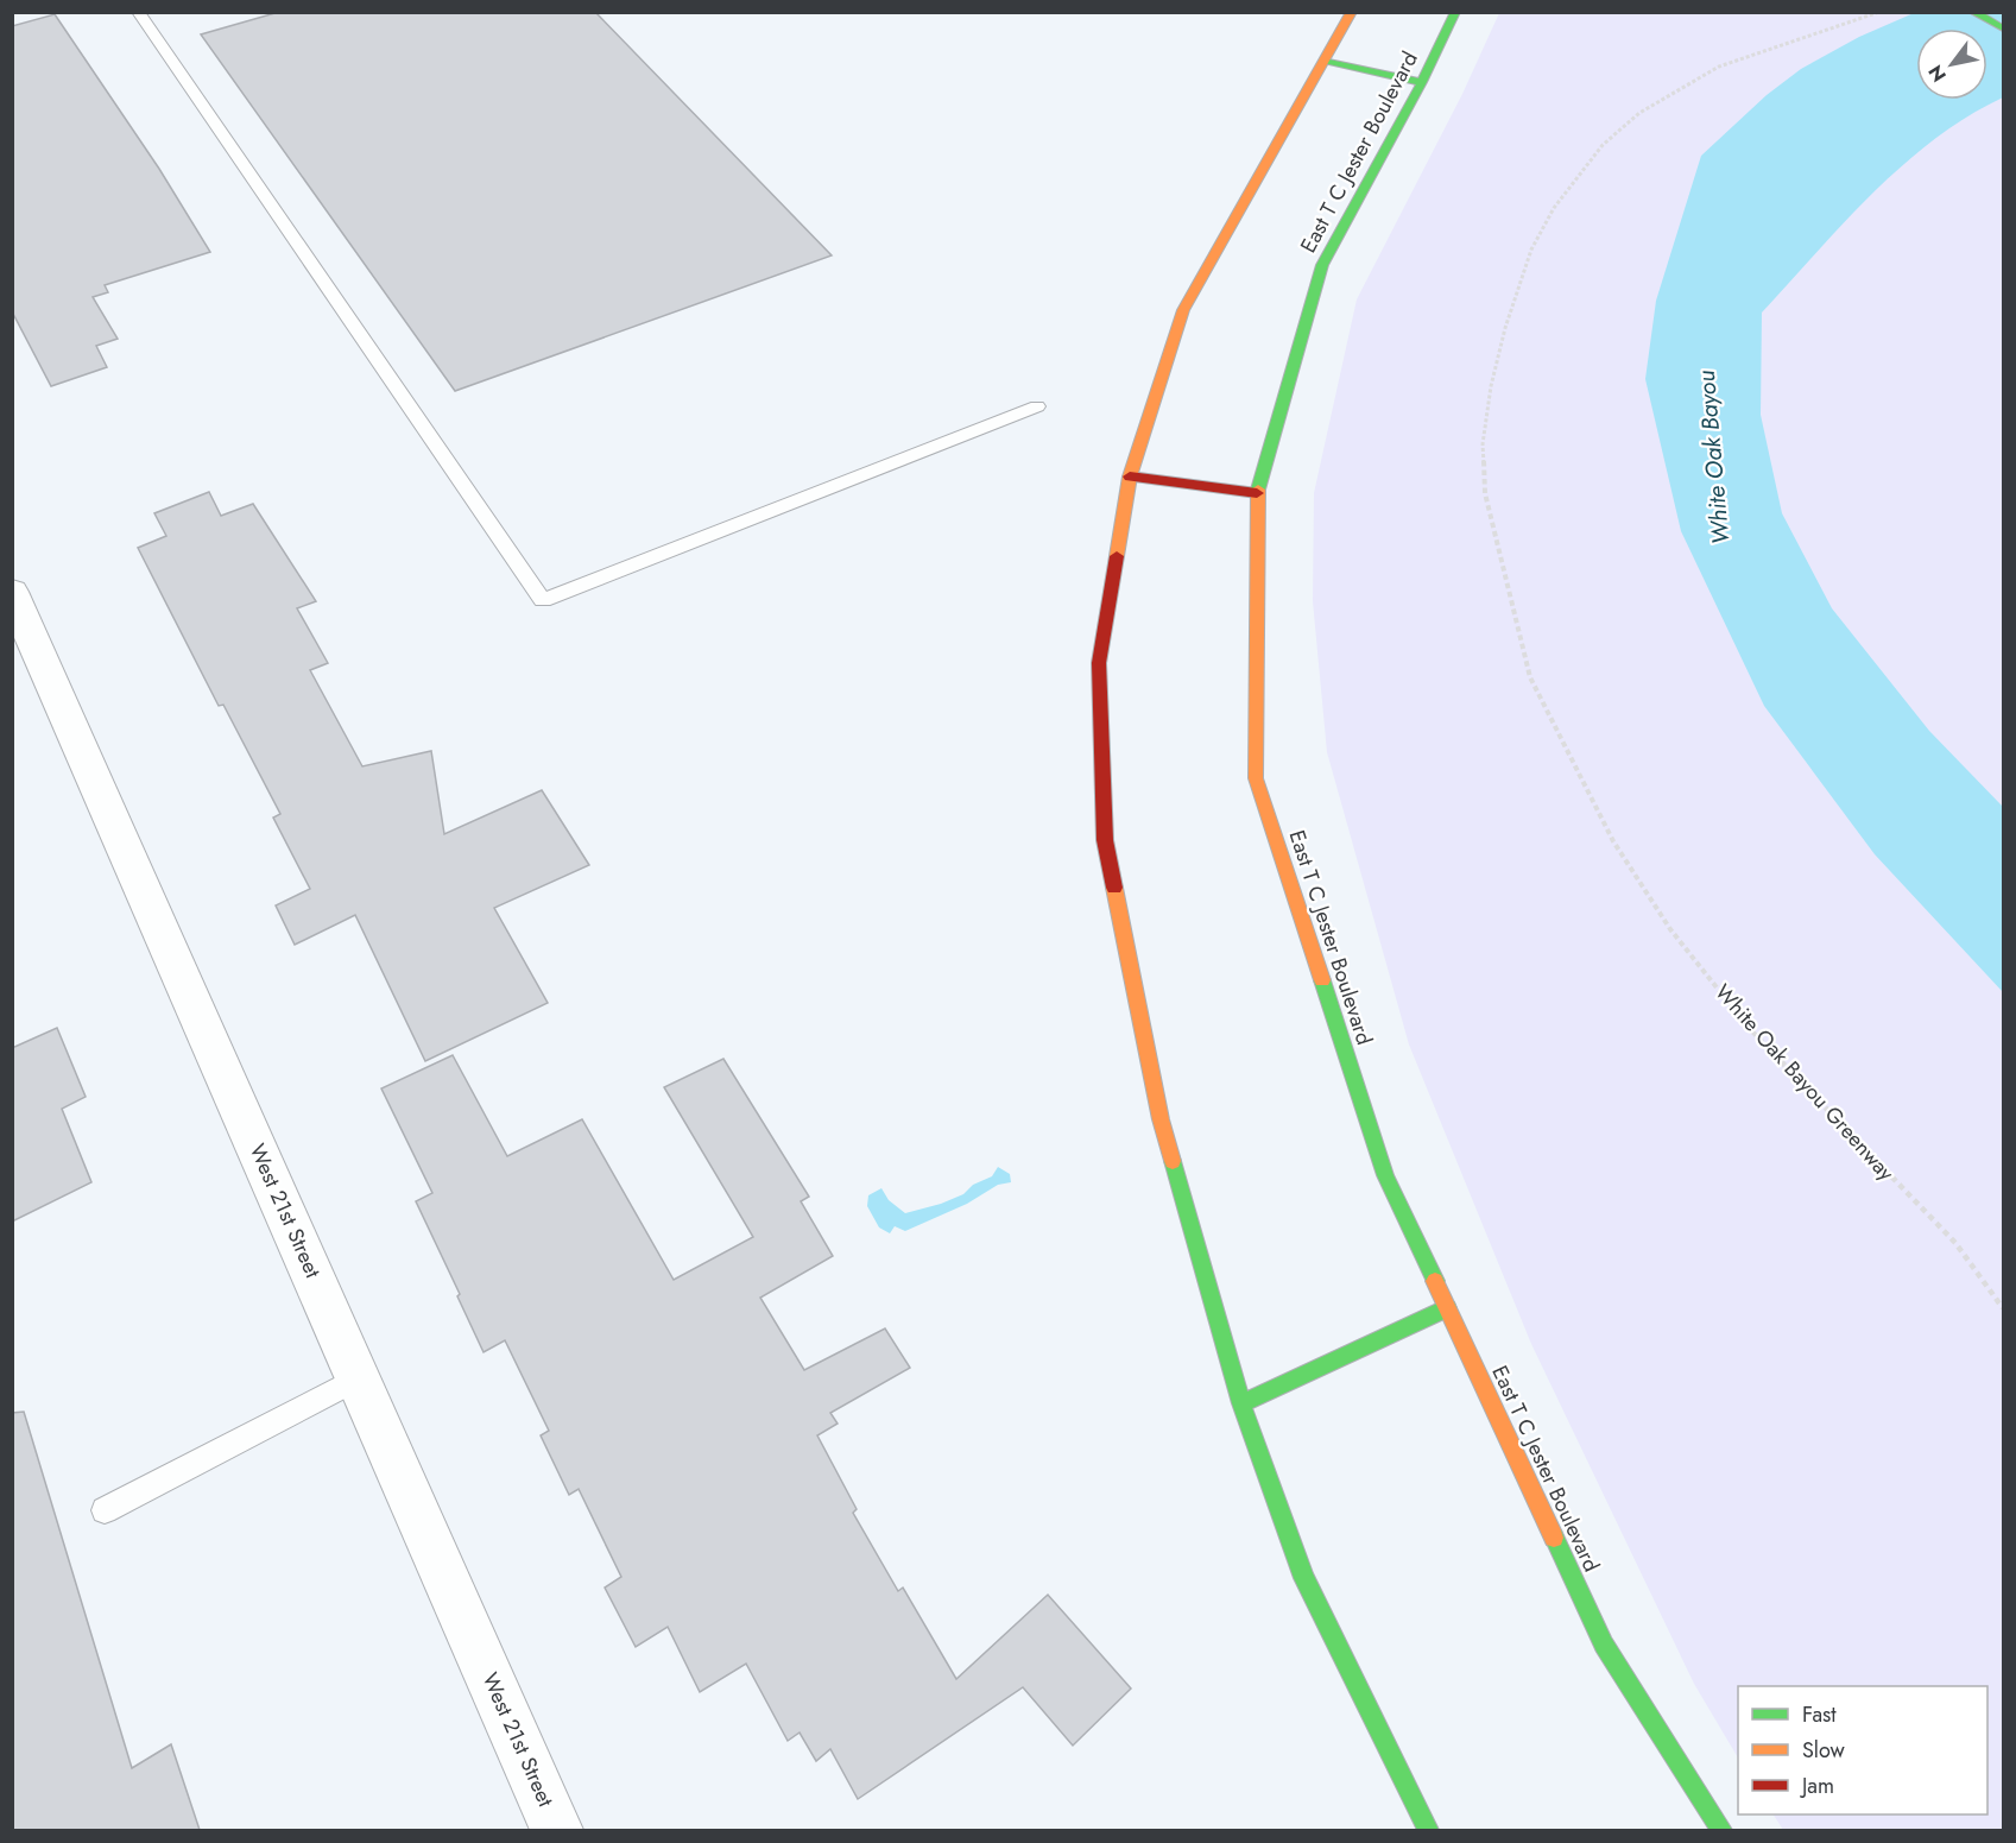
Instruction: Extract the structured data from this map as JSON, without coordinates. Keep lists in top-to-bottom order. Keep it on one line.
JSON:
{"streets":{"street":["East T C Jester Boulevard","West 21st Street"],"path":["White Oak Bayou Greenway"]},"water":["White Oak Bayou"],"legend":["Fast","Slow","Jam"],"north":"bottom left"}
